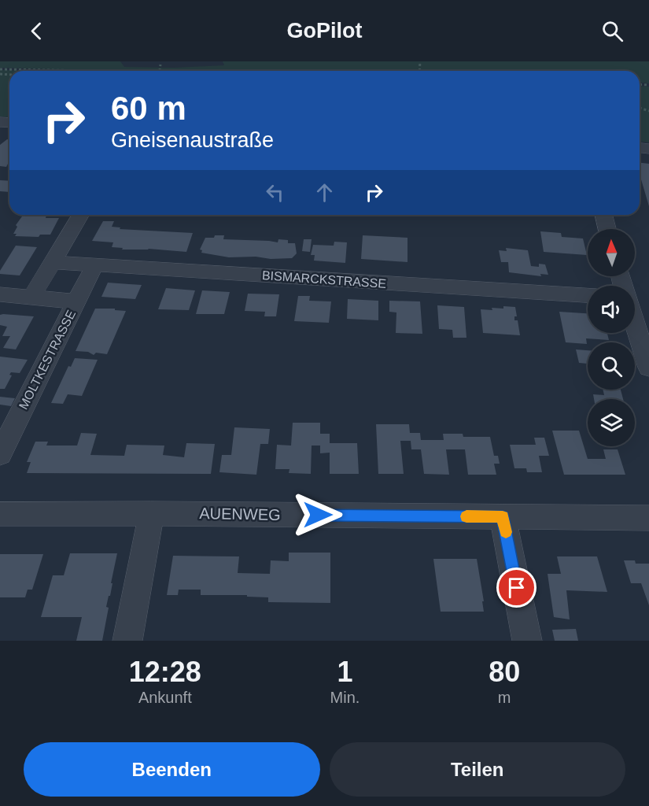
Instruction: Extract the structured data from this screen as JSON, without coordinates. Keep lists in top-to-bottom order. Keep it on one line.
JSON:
{"streets":{"street":["BISMARCKSTRASSE","MOLTKESTRASSE","AUENWEG"]},"crossings":[["BISMARCKSTRASSE","MOLTKESTRASSE"]],"north":"top","page":{"header":"GoPilot","turn":["60 m","Gneisenaustraße"],"eta":["12:28","Ankunft","1","Min.","80","m"],"buttons":["Beenden","Teilen"]}}
